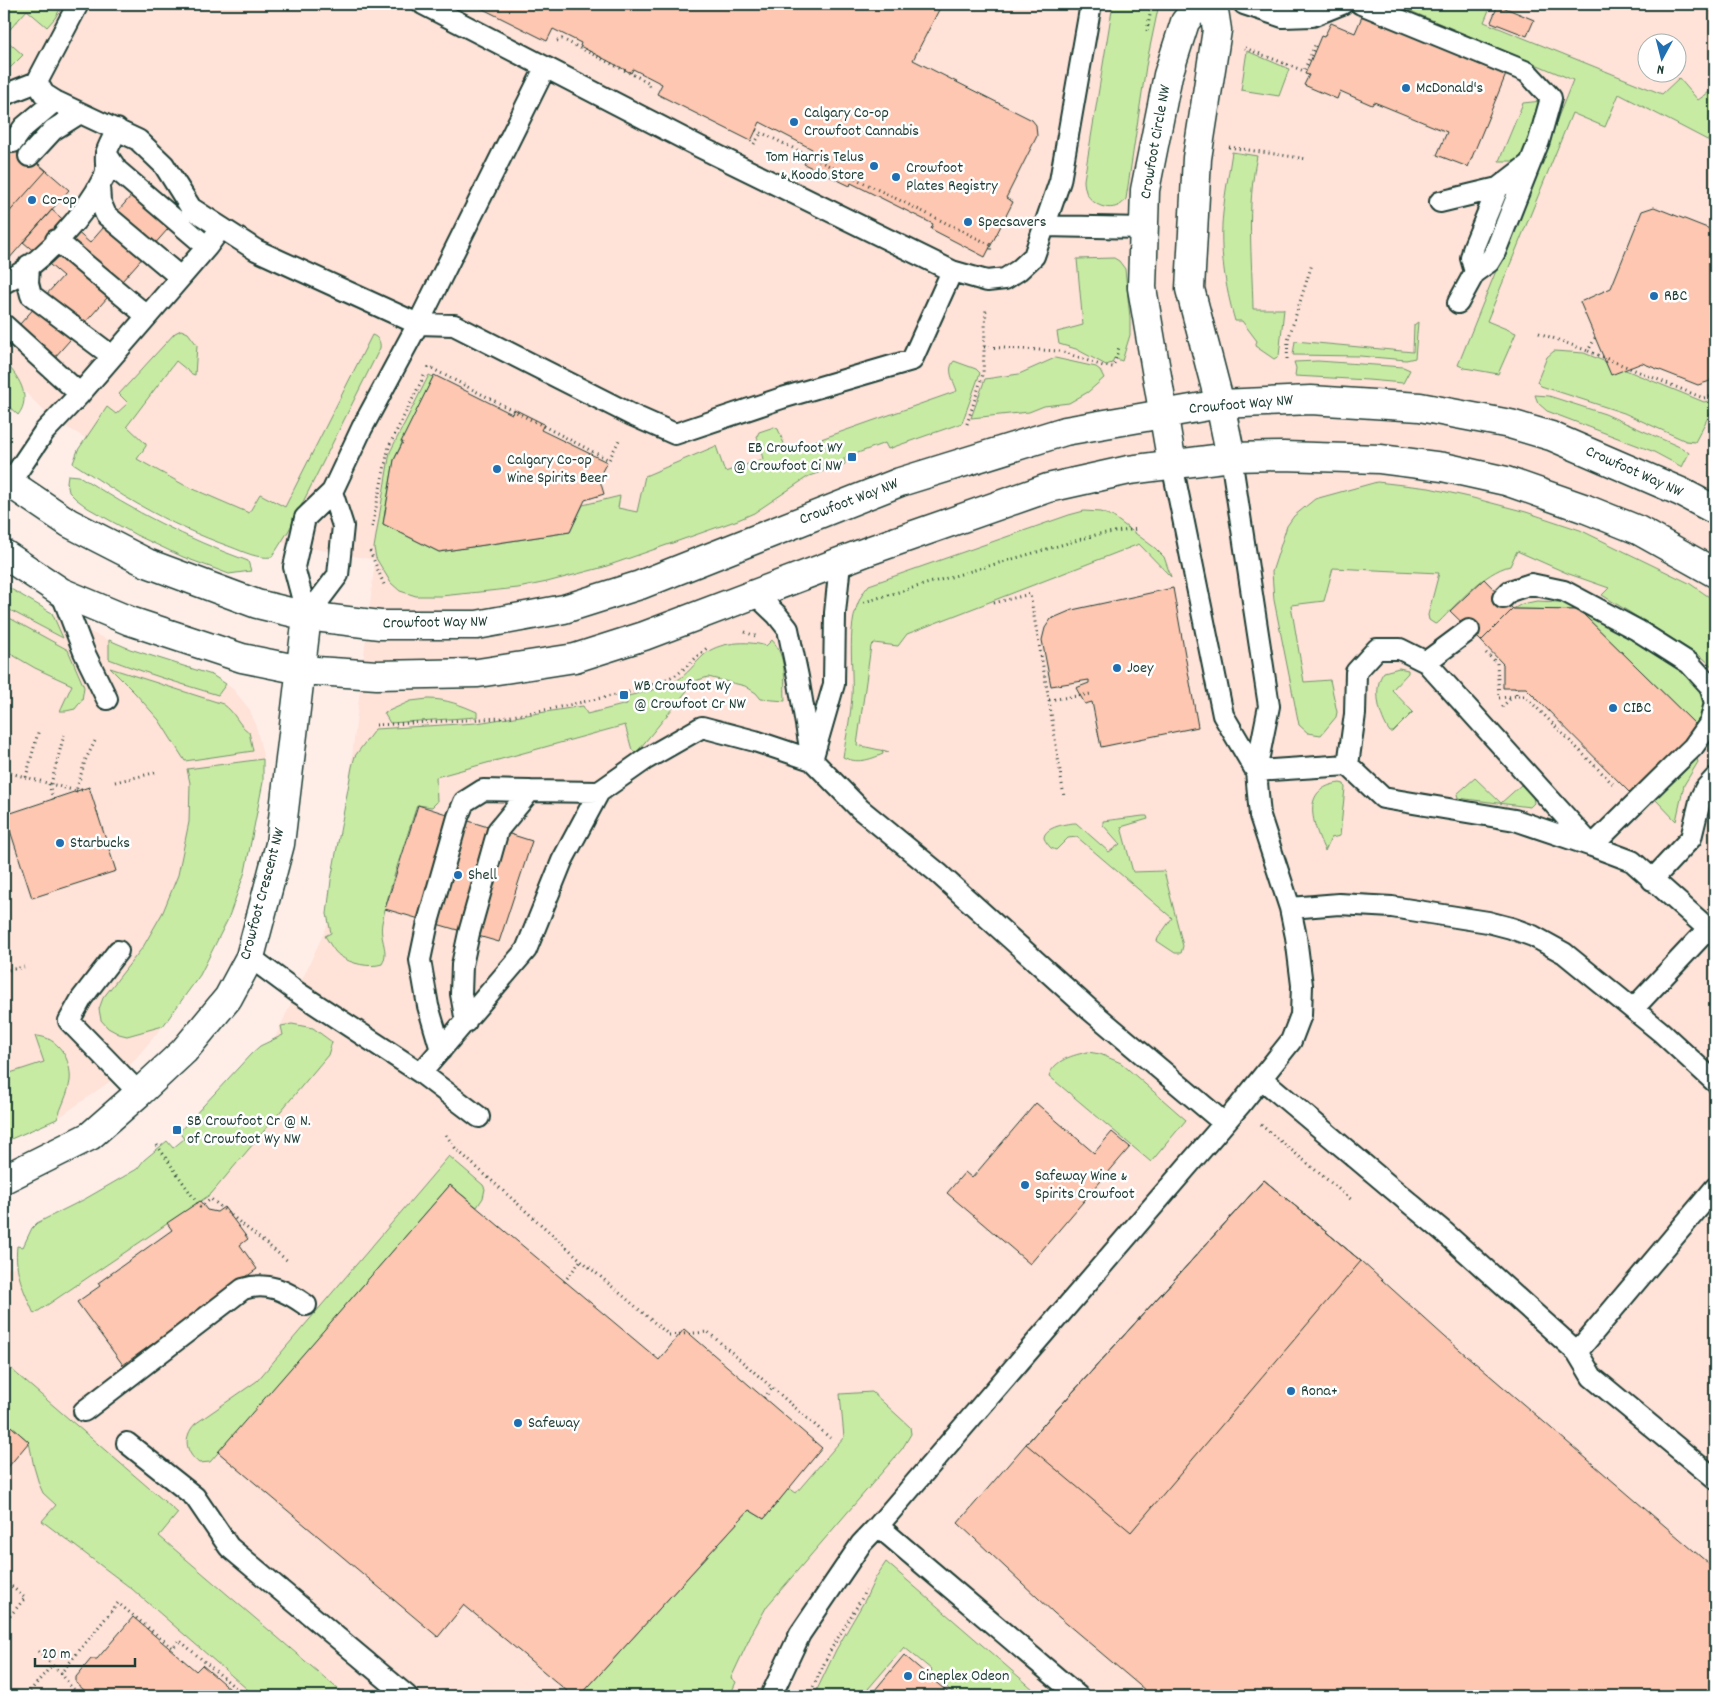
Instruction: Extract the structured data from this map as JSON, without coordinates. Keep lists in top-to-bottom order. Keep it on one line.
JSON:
{"streets":{"street":["Crowfoot Circle NW","Crowfoot Way NW","Crowfoot Crescent NW"]},"crossings":[["Crowfoot Circle NW","Crowfoot Way NW"],["Crowfoot Way NW","Crowfoot Crescent NW"]],"places":{"other":["McDonald's","Calgary Co-op Crowfoot Cannabis","Tom Harris Telus & Koodo Store","Crowfoot Plates Registry","Co-op","Specsavers","RBC","Calgary Co-op Wine Spirits Beer","Joey","CIBC","Starbucks","Shell","Safeway Wine & Spirits Crowfoot","Rona+","Safeway","Cineplex Odeon"],"transit":["EB Crowfoot WY @ Crowfoot Ci NW","WB Crowfoot Wy @ Crowfoot Cr NW","SB Crowfoot Cr @ N. of Crowfoot Wy NW"]},"scale_bar":"20 m","north":"bottom"}
